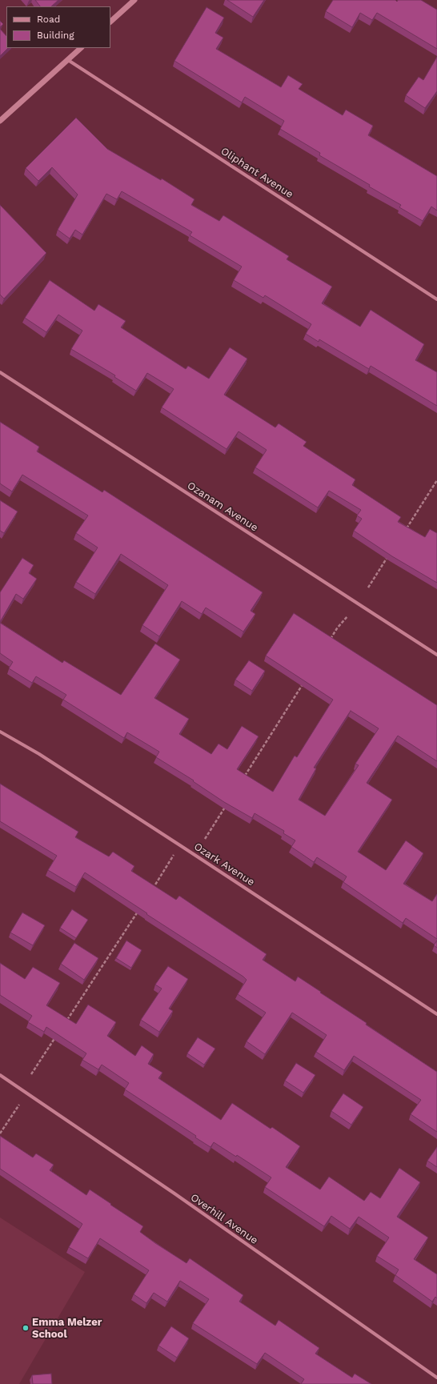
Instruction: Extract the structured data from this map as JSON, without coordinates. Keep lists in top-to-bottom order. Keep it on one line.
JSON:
{"streets":{"street":["Oliphant Avenue","Ozanam Avenue","Ozark Avenue","Overhill Avenue"]},"places":["Emma Melzer School"],"legend":["Road","Building"]}
